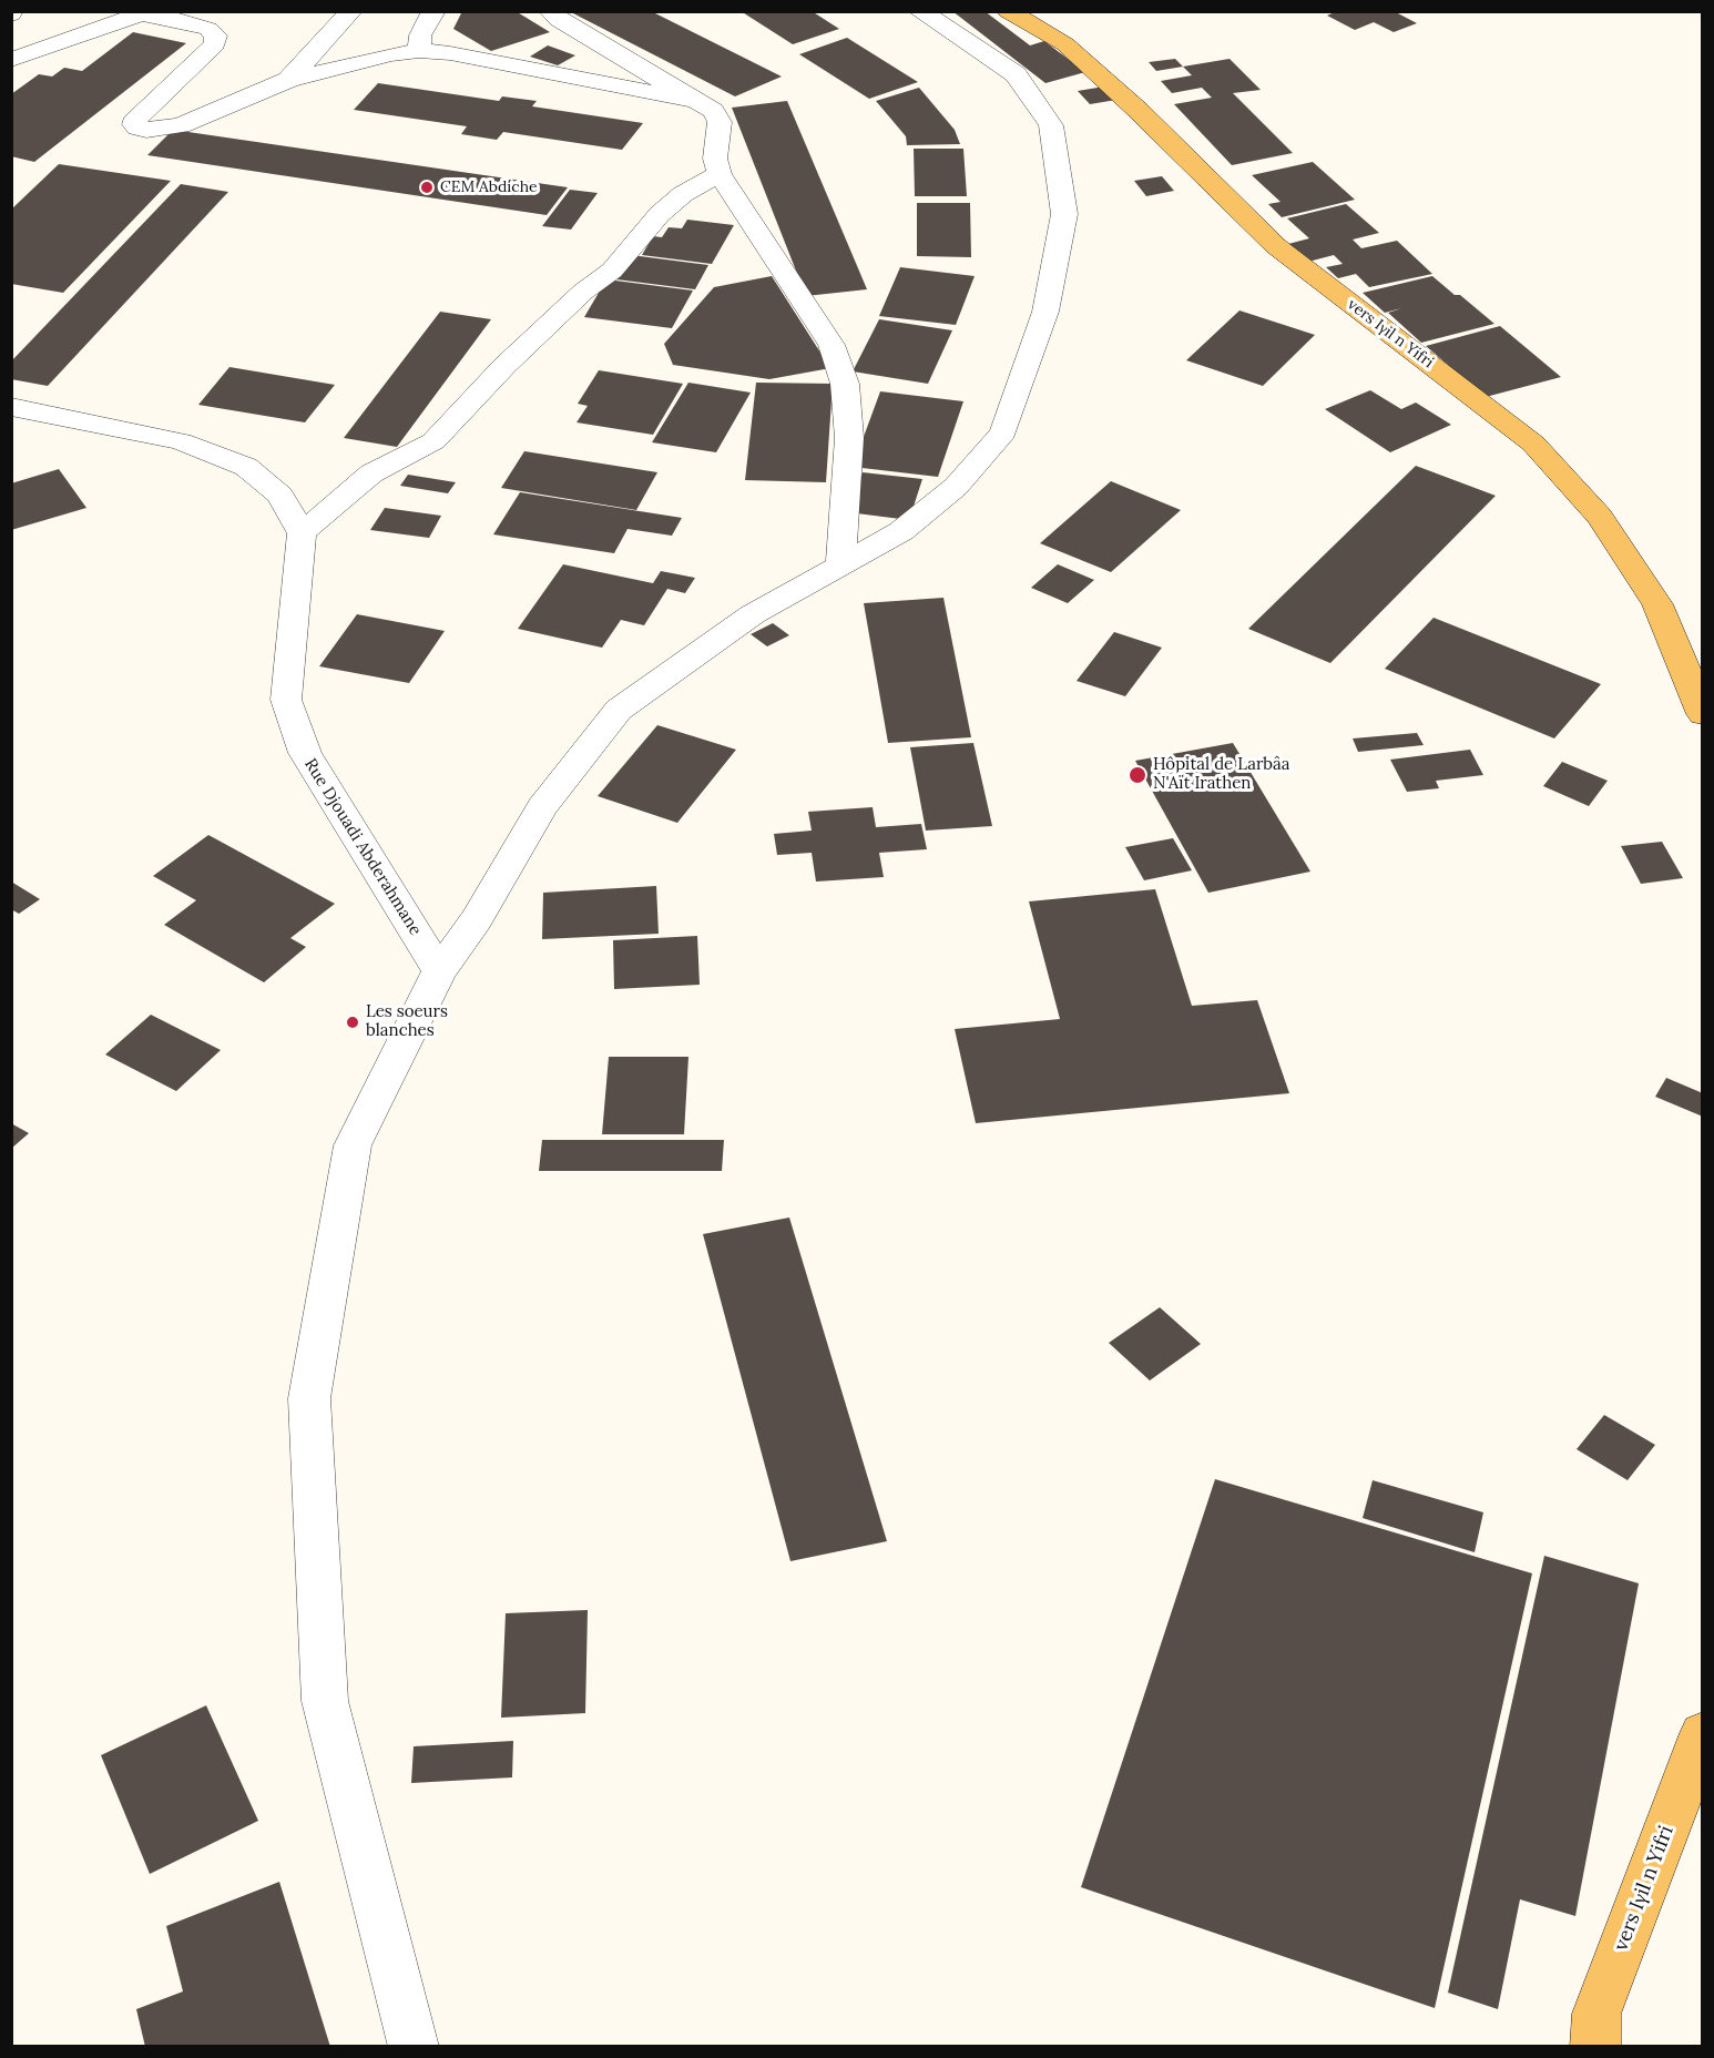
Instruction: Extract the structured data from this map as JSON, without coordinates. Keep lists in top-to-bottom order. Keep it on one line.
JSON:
{"streets":{"main road":["vers Iγil n Yifri"],"street":["Rue Djouadi Abderahmane"]},"places":["CEM Abdiche","Hôpital de Larbâa N'Aït Irathen","Les soeurs blanches"]}
